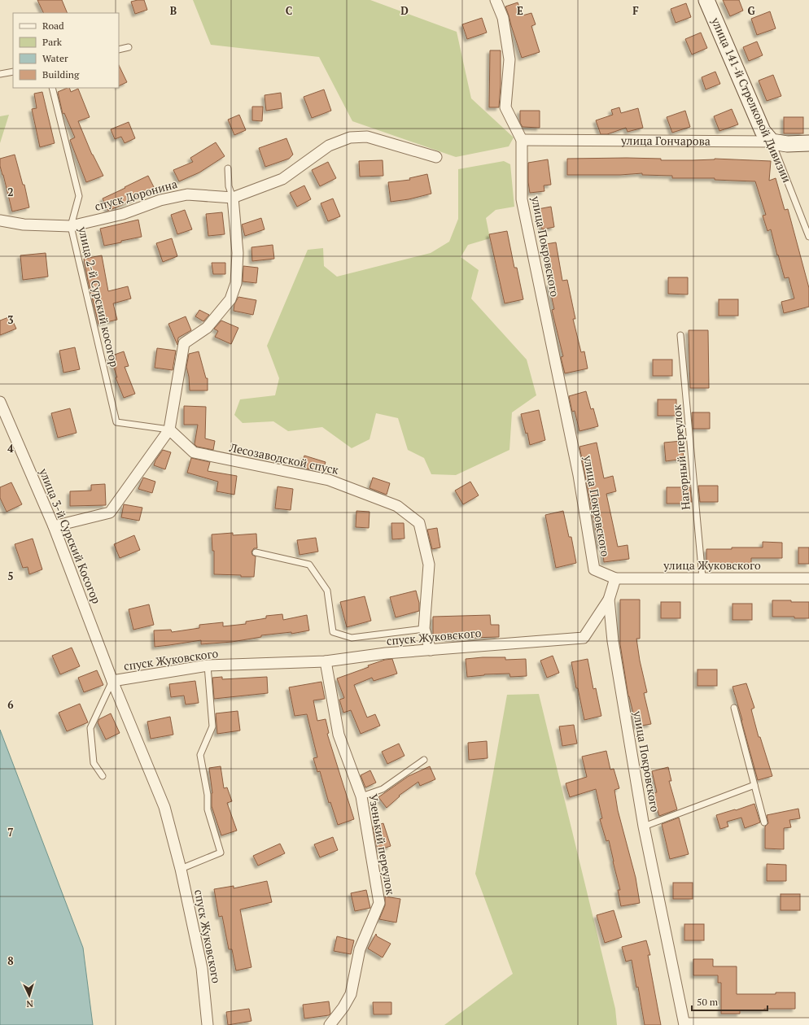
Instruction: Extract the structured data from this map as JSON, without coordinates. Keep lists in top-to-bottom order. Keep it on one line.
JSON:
{"streets":{"main road":["улица 141-й Стрелковой Дивизии","улица Гончарова"],"street":["спуск Доронина","улица Покровского","Лесозаводской спуск","улица 3-й Сурский Косогор","улица Жуковского","спуск Жуковского","Узенький переулок"],"lane":["улица 2-й Сурский косогор","Нагорный переулок"]},"crossings":[["улица 141-й Стрелковой Дивизии","улица Гончарова"],["улица Гончарова","улица Покровского"],["спуск Доронина","улица 2-й Сурский косогор"],["улица Покровского","улица Жуковского"],["улица Покровского","спуск Жуковского"],["улица 2-й Сурский косогор","Лесозаводской спуск"],["Нагорный переулок","улица Жуковского"],["Лесозаводской спуск","спуск Жуковского"],["улица 3-й Сурский Косогор","спуск Жуковского"],["спуск Жуковского","Узенький переулок"]],"legend":["Road","Park","Water","Building"],"scale_bar":"50 m","north":"bottom","grid":{"columns":["B","C","D","E","F","G"],"rows":["2","3","4","5","6","7","8"]}}
